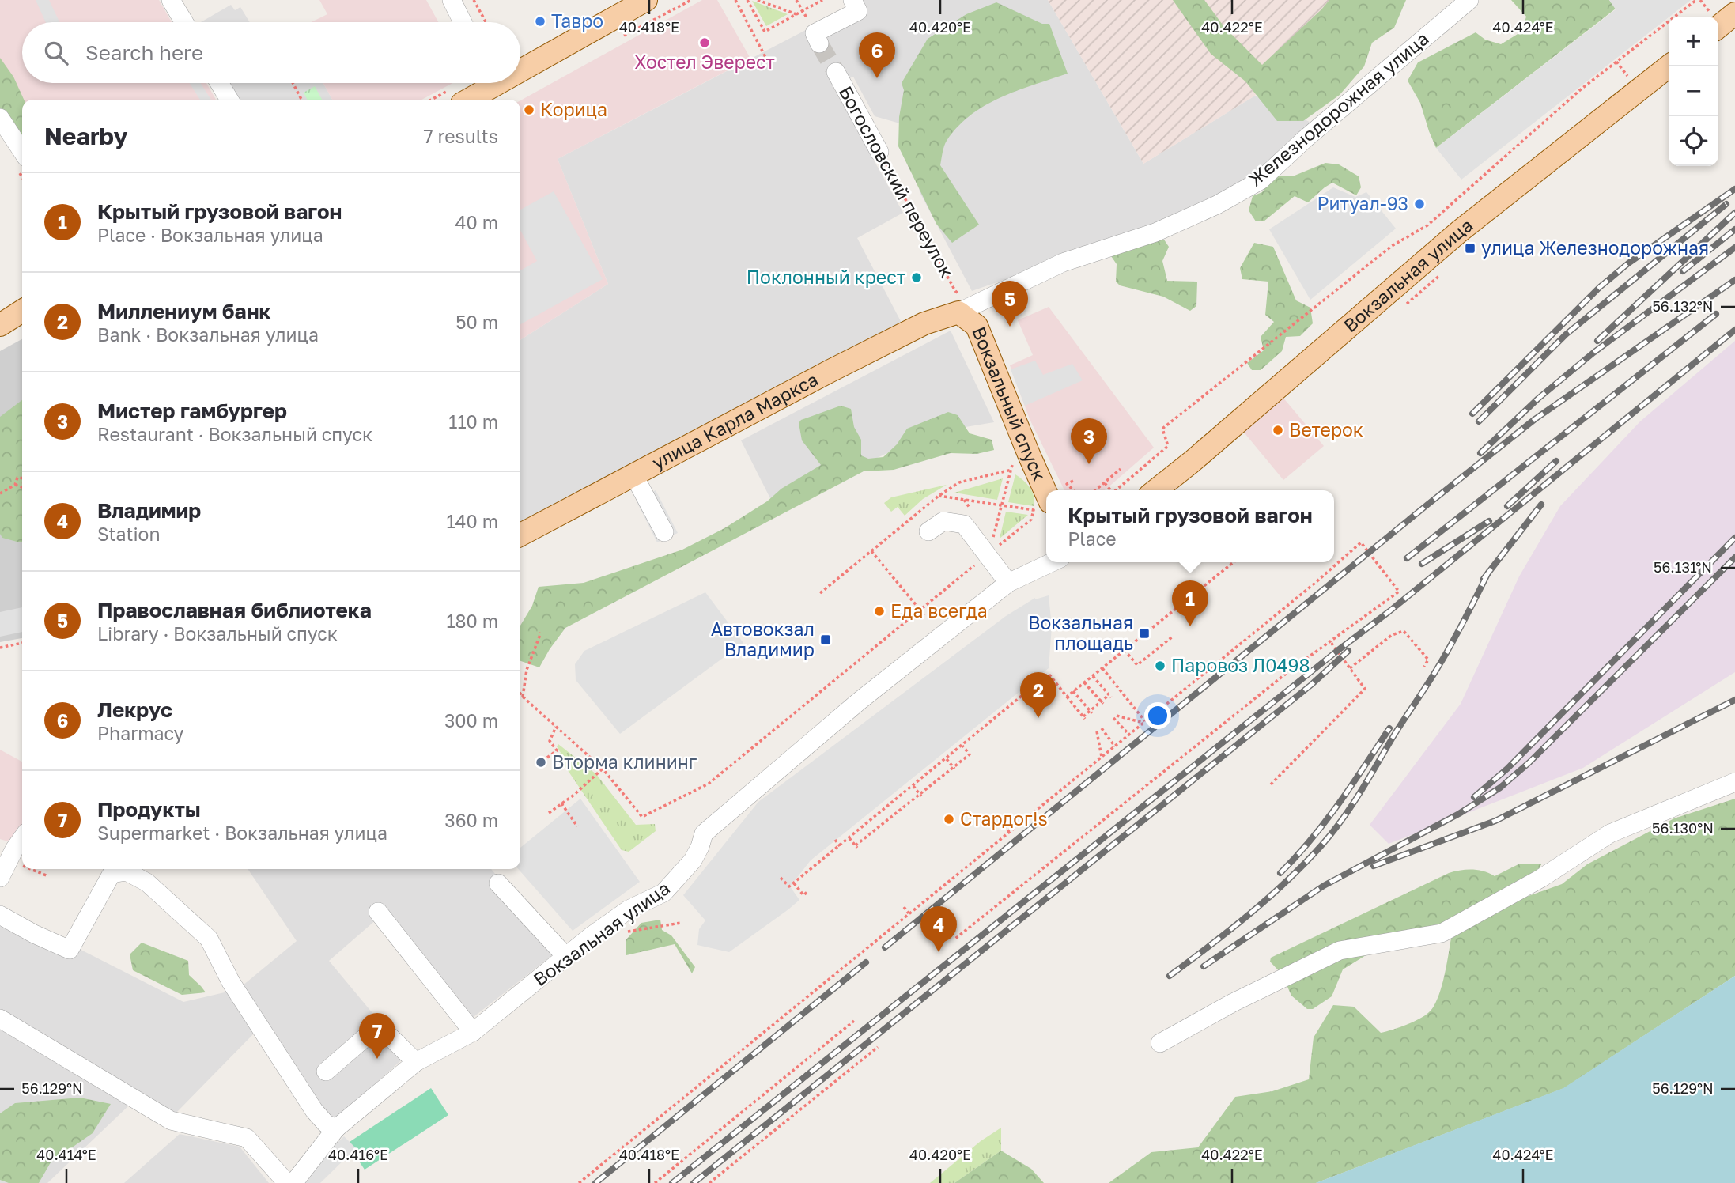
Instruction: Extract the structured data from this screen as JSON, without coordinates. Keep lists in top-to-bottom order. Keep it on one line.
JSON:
{"streets":{"main road":["Вокзальная улица","Вокзальный спуск","улица Карла Маркса"],"street":["Железнодорожная улица","Богословский переулок"]},"crossings":[["Железнодорожная улица","Богословский переулок"],["Железнодорожная улица","Вокзальный спуск"],["Железнодорожная улица","улица Карла Маркса"],["Богословский переулок","Вокзальный спуск"],["Богословский переулок","улица Карла Маркса"],["Вокзальный спуск","улица Карла Маркса"]],"places":{"other":["Тавро","Хостел Эверест","Корица","Ритуал-93","Поклонный крест","Ветерок","Еда всегда","Паровоз Л0498","Вторма клининг","Стардог!s"],"transit":["улица Железнодорожная","Вокзальная площадь","Автовокзал Владимир"]},"page":{"map_buttons":["+","−"],"search":"Search here","pins":["6","5","3","1","2","4","7"],"heading":["Nearby","7 results"],"list":[{"mark":"1","name":"Крытый грузовой вагон","note":"Place · Вокзальная улица","value":"40 m"},{"mark":"2","name":"Миллениум банк","note":"Bank · Вокзальная улица","value":"50 m"},{"mark":"3","name":"Мистер гамбургер","note":"Restaurant · Вокзальный спуск","value":"110 m"},{"mark":"4","name":"Владимир","note":"Station","value":"140 m"},{"mark":"5","name":"Православная библиотека","note":"Library · Вокзальный спуск","value":"180 m"},{"mark":"6","name":"Лекрус","note":"Pharmacy","value":"300 m"},{"mark":"7","name":"Продукты","note":"Supermarket · Вокзальная улица","value":"360 m"}],"popup":["Крытый грузовой вагон","Place"]},"coordinates":["40.418°E","40.420°E","40.422°E","40.424°E","56.132°N","56.131°N","56.130°N","56.129°N","40.414°E","40.416°E"]}
